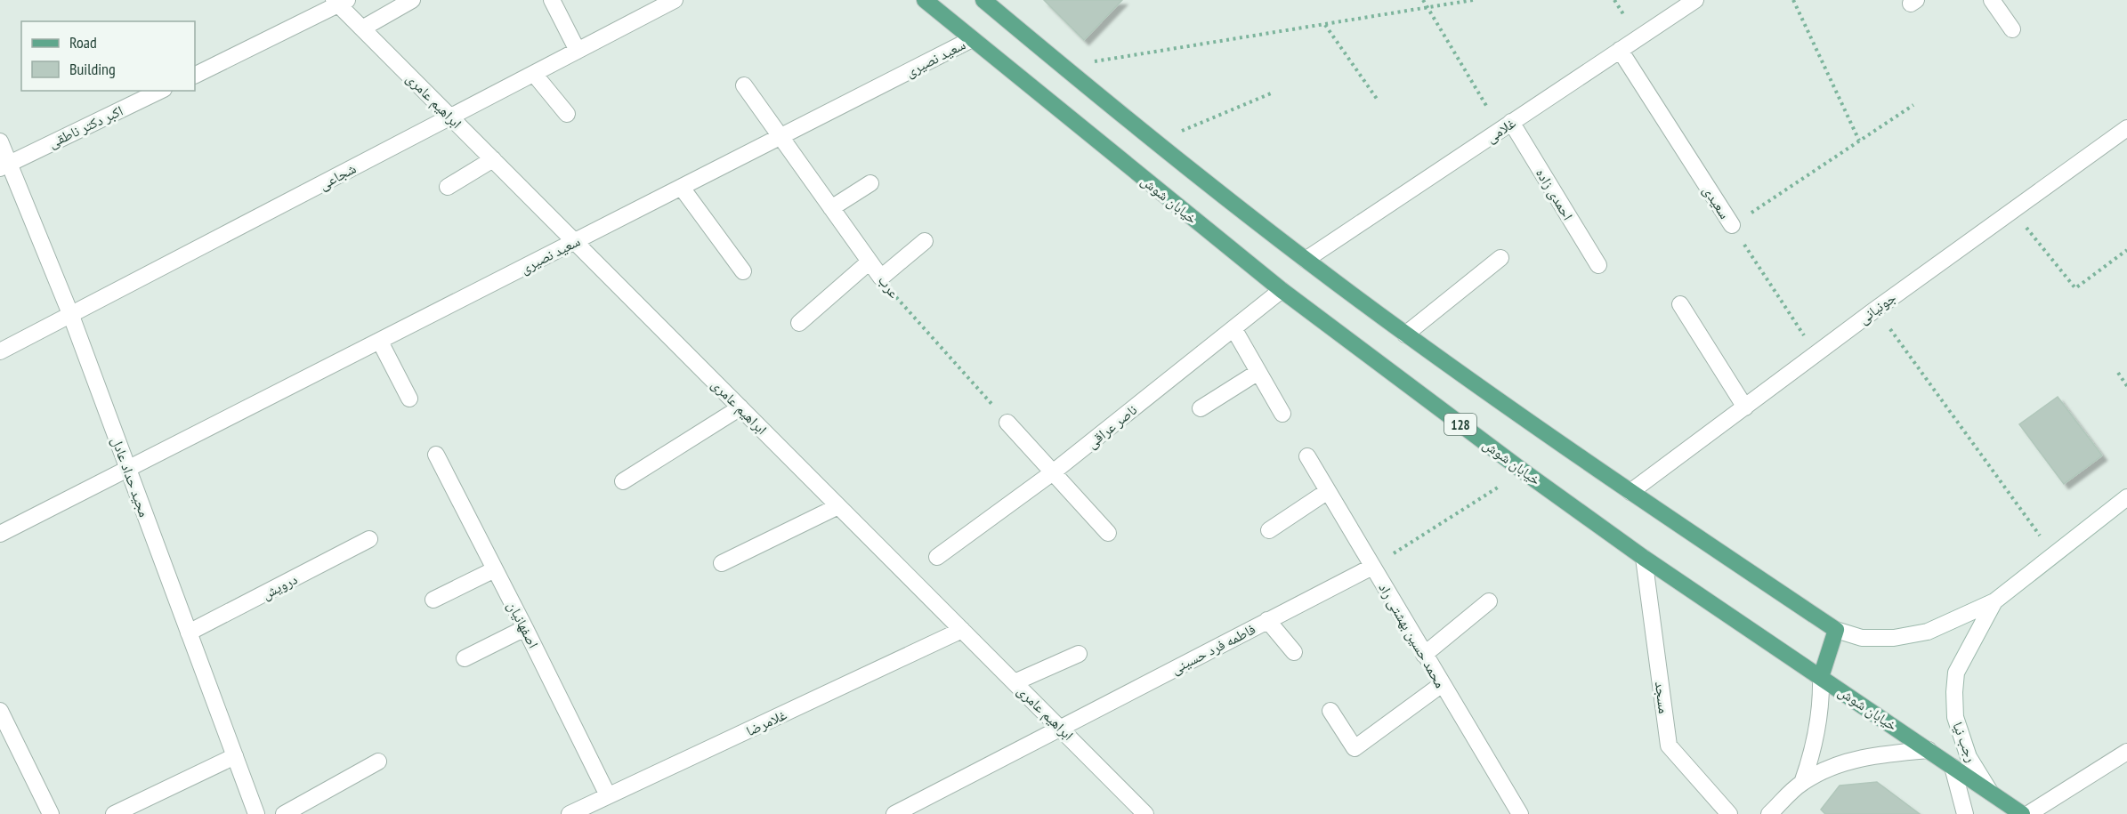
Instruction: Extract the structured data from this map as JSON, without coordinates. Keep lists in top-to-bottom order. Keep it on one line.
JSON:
{"streets":{"main road":["خیابان شوش","128"],"street":["سعید نصیری","ابراهیم عامری","اکبر دکتر ناطقی","غلامی","شجاعی","احمدی زاده","سعیدی","عرب","جونیانی","ناصر عراقی","مجید حداد عادل","درویش","اصفهانیان","محمد حسین بهشتی راد","فاطمه فرد حسینی","مسجد","غلامرضا","رجب نیا"]},"crossings":[["سعید نصیری","ابراهیم عامری"],["سعید نصیری","خیابان شوش"],["سعید نصیری","عرب"],["سعید نصیری","مجید حداد عادل"],["ابراهیم عامری","شجاعی"],["ابراهیم عامری","فاطمه فرد حسینی"],["ابراهیم عامری","غلامرضا"],["اکبر دکتر ناطقی","مجید حداد عادل"],["غلامی","احمدی زاده"],["غلامی","سعیدی"],["شجاعی","مجید حداد عادل"],["خیابان شوش","ناصر عراقی"],["خیابان شوش","مسجد"],["خیابان شوش","رجب نیا"],["سعیدی","جونیانی"],["مجید حداد عادل","درویش"],["اصفهانیان","غلامرضا"],["محمد حسین بهشتی راد","فاطمه فرد حسینی"]],"legend":["Road","Building"]}
